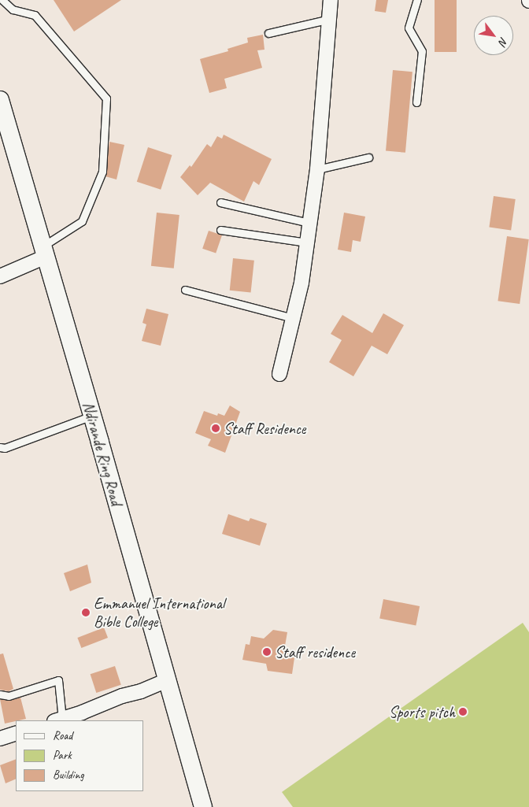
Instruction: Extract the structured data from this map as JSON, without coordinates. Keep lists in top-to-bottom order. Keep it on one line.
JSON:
{"streets":{"street":["Ndirande Ring Road"]},"places":["Staff Residence","Emmanuel International Bible College","Staff residence","Sports pitch"],"legend":["Road","Park","Building"],"north":"bottom right"}
